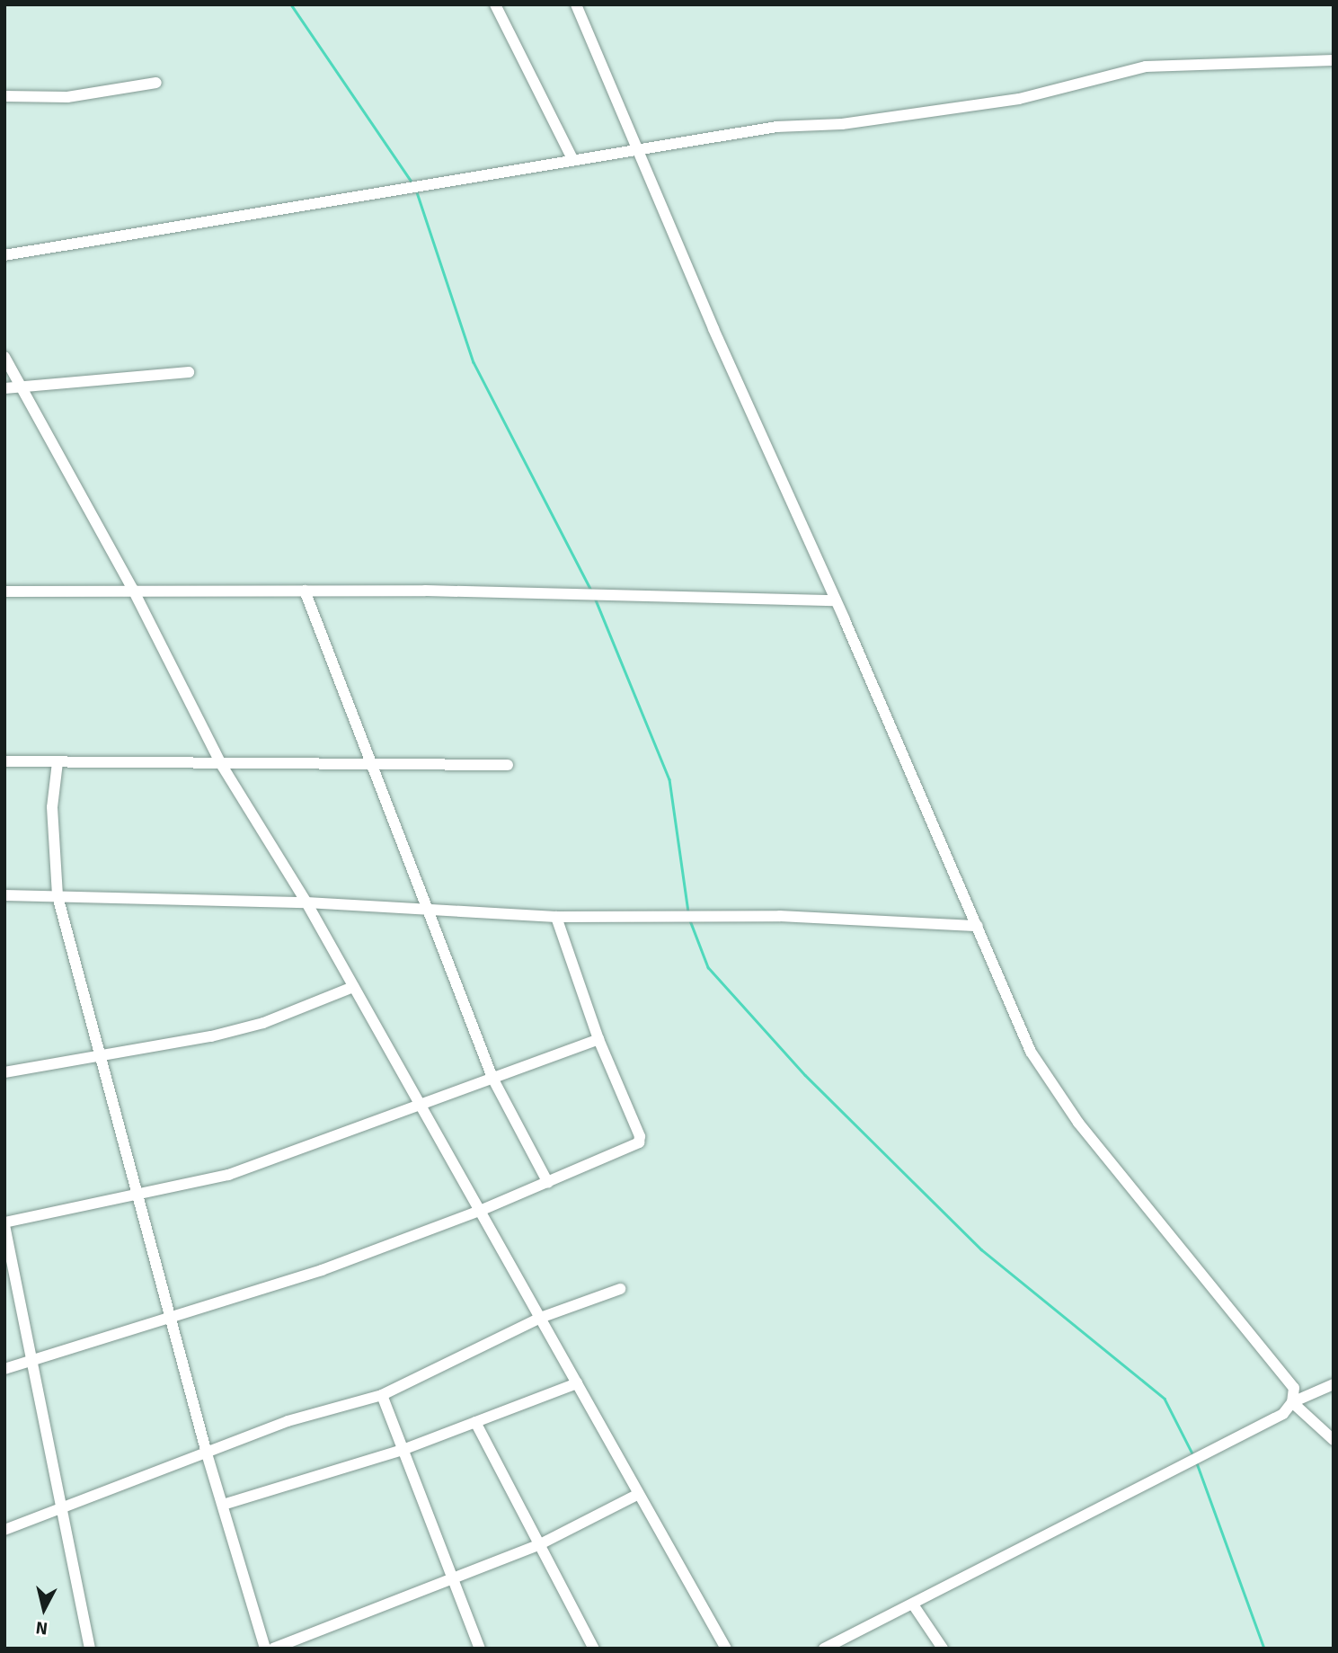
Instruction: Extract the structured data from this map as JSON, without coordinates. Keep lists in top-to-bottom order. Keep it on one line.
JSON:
{"north":"bottom"}
